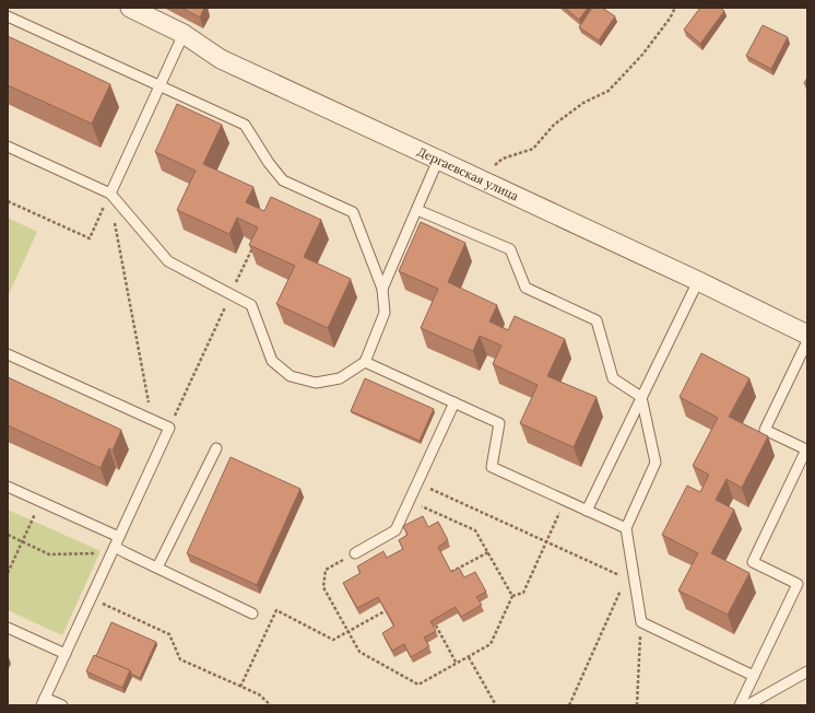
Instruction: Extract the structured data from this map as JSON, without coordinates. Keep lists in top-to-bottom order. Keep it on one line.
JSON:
{"streets":{"street":["Дергаевская улица"]}}
